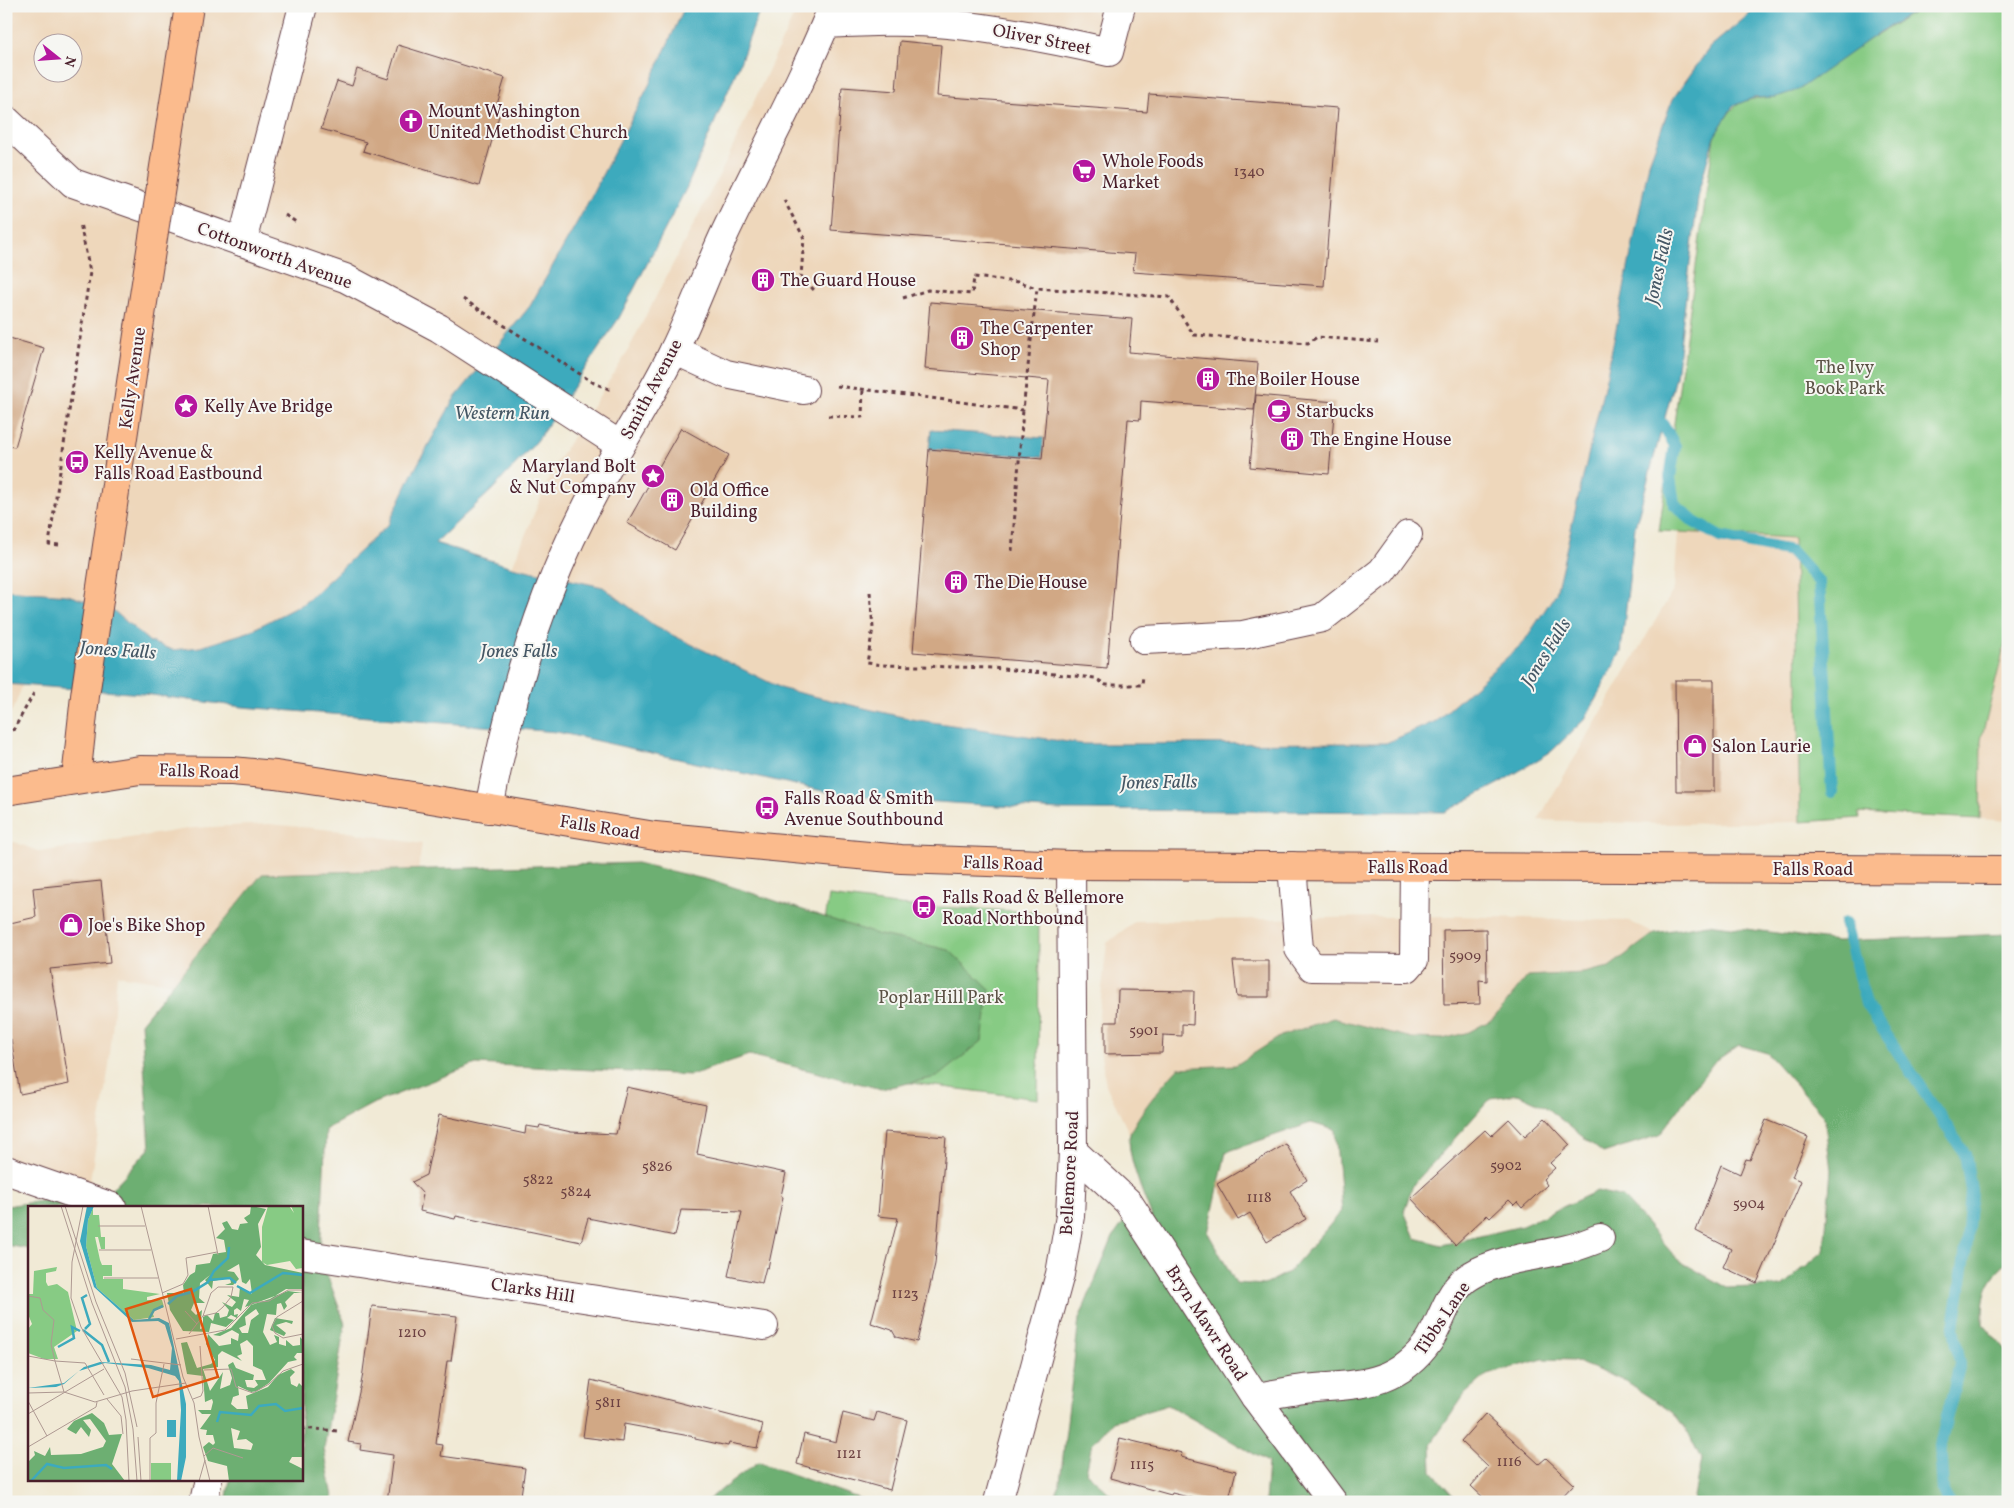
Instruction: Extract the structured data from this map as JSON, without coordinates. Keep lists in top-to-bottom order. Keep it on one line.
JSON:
{"streets":{"main road":["Kelly Avenue","Falls Road"],"street":["Oliver Street","Cottonworth Avenue","Smith Avenue","Bellemore Road","Clarks Hill","Tibbs Lane","Bryn Mawr Road"]},"crossings":[["Oliver Street","Smith Avenue"],["Cottonworth Avenue","Smith Avenue"],["Kelly Avenue","Falls Road"],["Smith Avenue","Falls Road"],["Falls Road","Bellemore Road"],["Bellemore Road","Bryn Mawr Road"],["Tibbs Lane","Bryn Mawr Road"]],"water":["Jones Falls","Western Run"],"parks":["The Ivy Book Park","Poplar Hill Park"],"places":{"church":["Mount Washington United Methodist Church"],"supermarket":["Whole Foods Market"],"building":["The Guard House","The Carpenter Shop","The Boiler House","The Engine House","Old Office Building","The Die House"],"place":["Kelly Ave Bridge","Maryland Bolt & Nut Company"],"cafe":["Starbucks"],"bus stop":["Kelly Avenue & Falls Road Eastbound","Falls Road & Smith Avenue Southbound","Falls Road & Bellemore Road Northbound"],"shop":["Salon Laurie","Joe's Bike Shop"]},"house_numbers":["1340","5909","5901","5902","5826","5822","5824","1118","5904","1123","1210","5811","1121","1116","1115"],"north":"right"}
